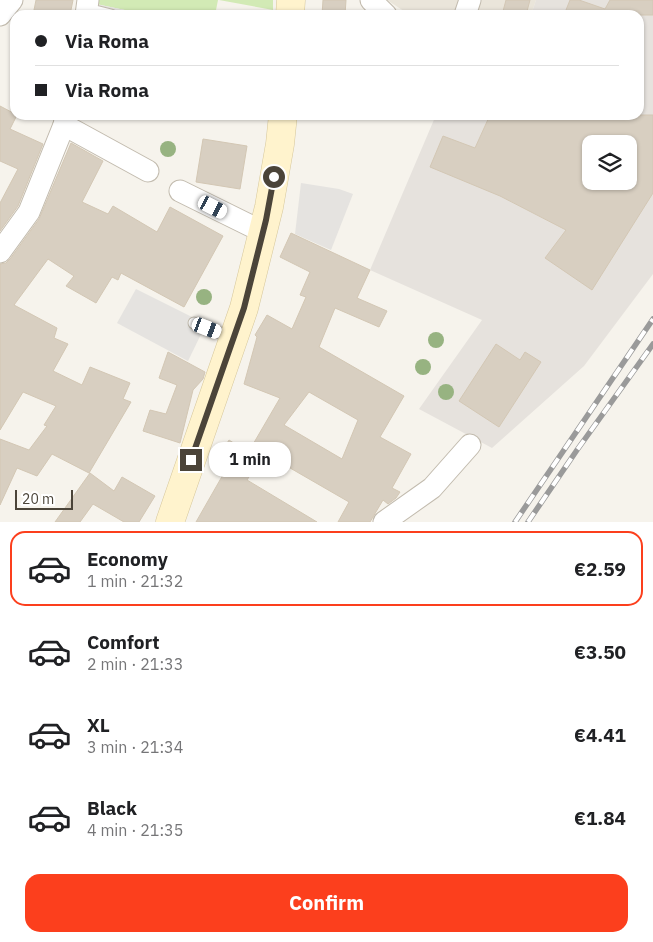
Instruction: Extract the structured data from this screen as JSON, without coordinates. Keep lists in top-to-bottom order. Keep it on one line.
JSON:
{"scale_bar":"20 m","page":{"banner":["Via Roma","Via Roma"],"bubble":"1 min","scale":"20 m","list":[{"name":"Economy","note":"1 min · 21:32","value":"€2.59"},{"name":"Comfort","note":"2 min · 21:33","value":"€3.50"},{"name":"XL","note":"3 min · 21:34","value":"€4.41"},{"name":"Black","note":"4 min · 21:35","value":"€1.84"}],"buttons":"Confirm"}}
